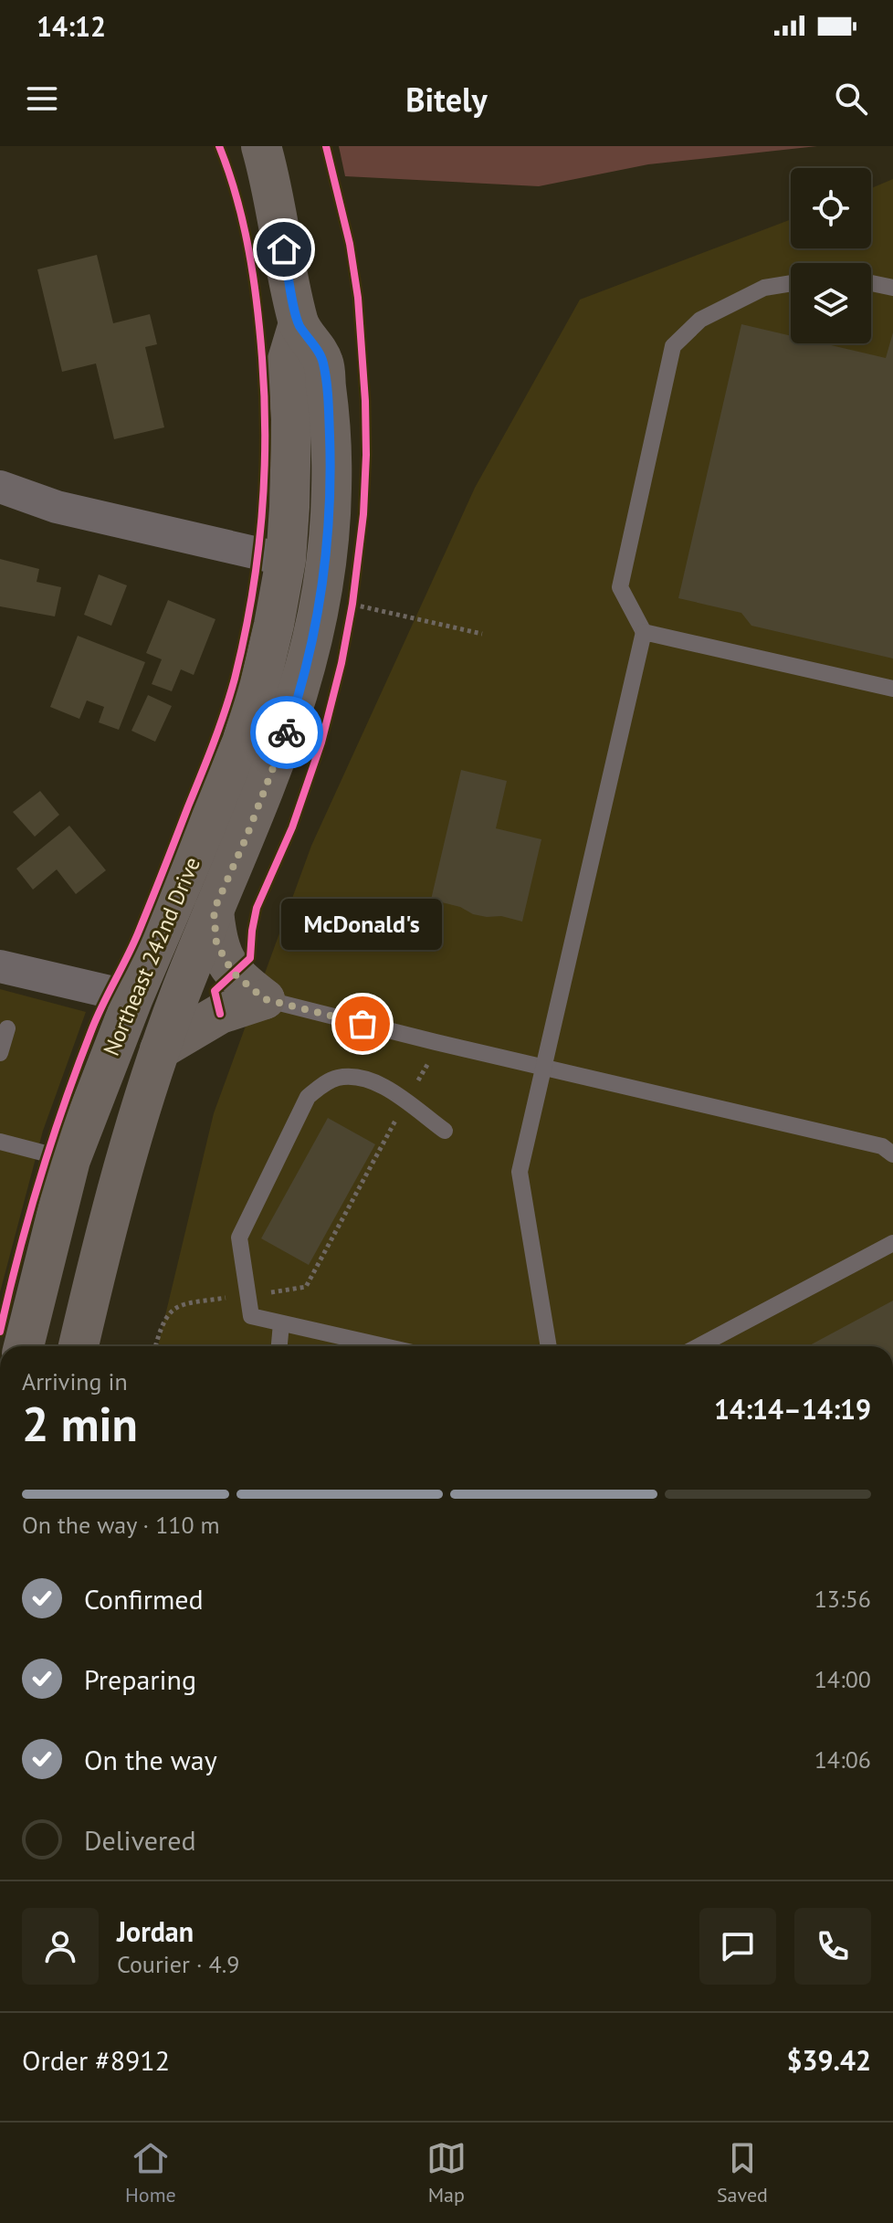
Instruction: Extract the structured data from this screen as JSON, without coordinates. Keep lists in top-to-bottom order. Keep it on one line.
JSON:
{"streets":{"highway":["Northeast 242nd Drive"]},"places":["McDonald's"],"page":{"status":"14:12","header":"Bitely","bubble":"McDonald's","heading":["2 min","Arriving in","14:14–14:19"],"panel":["Jordan","Courier · 4.9","Order #8912","$39.42"],"bar":"On the way · 110 m","list":[["Confirmed","13:56"],["Preparing","14:00"],["On the way","14:06"],"Delivered"],"tabs":["Home","Map","Saved"]}}
